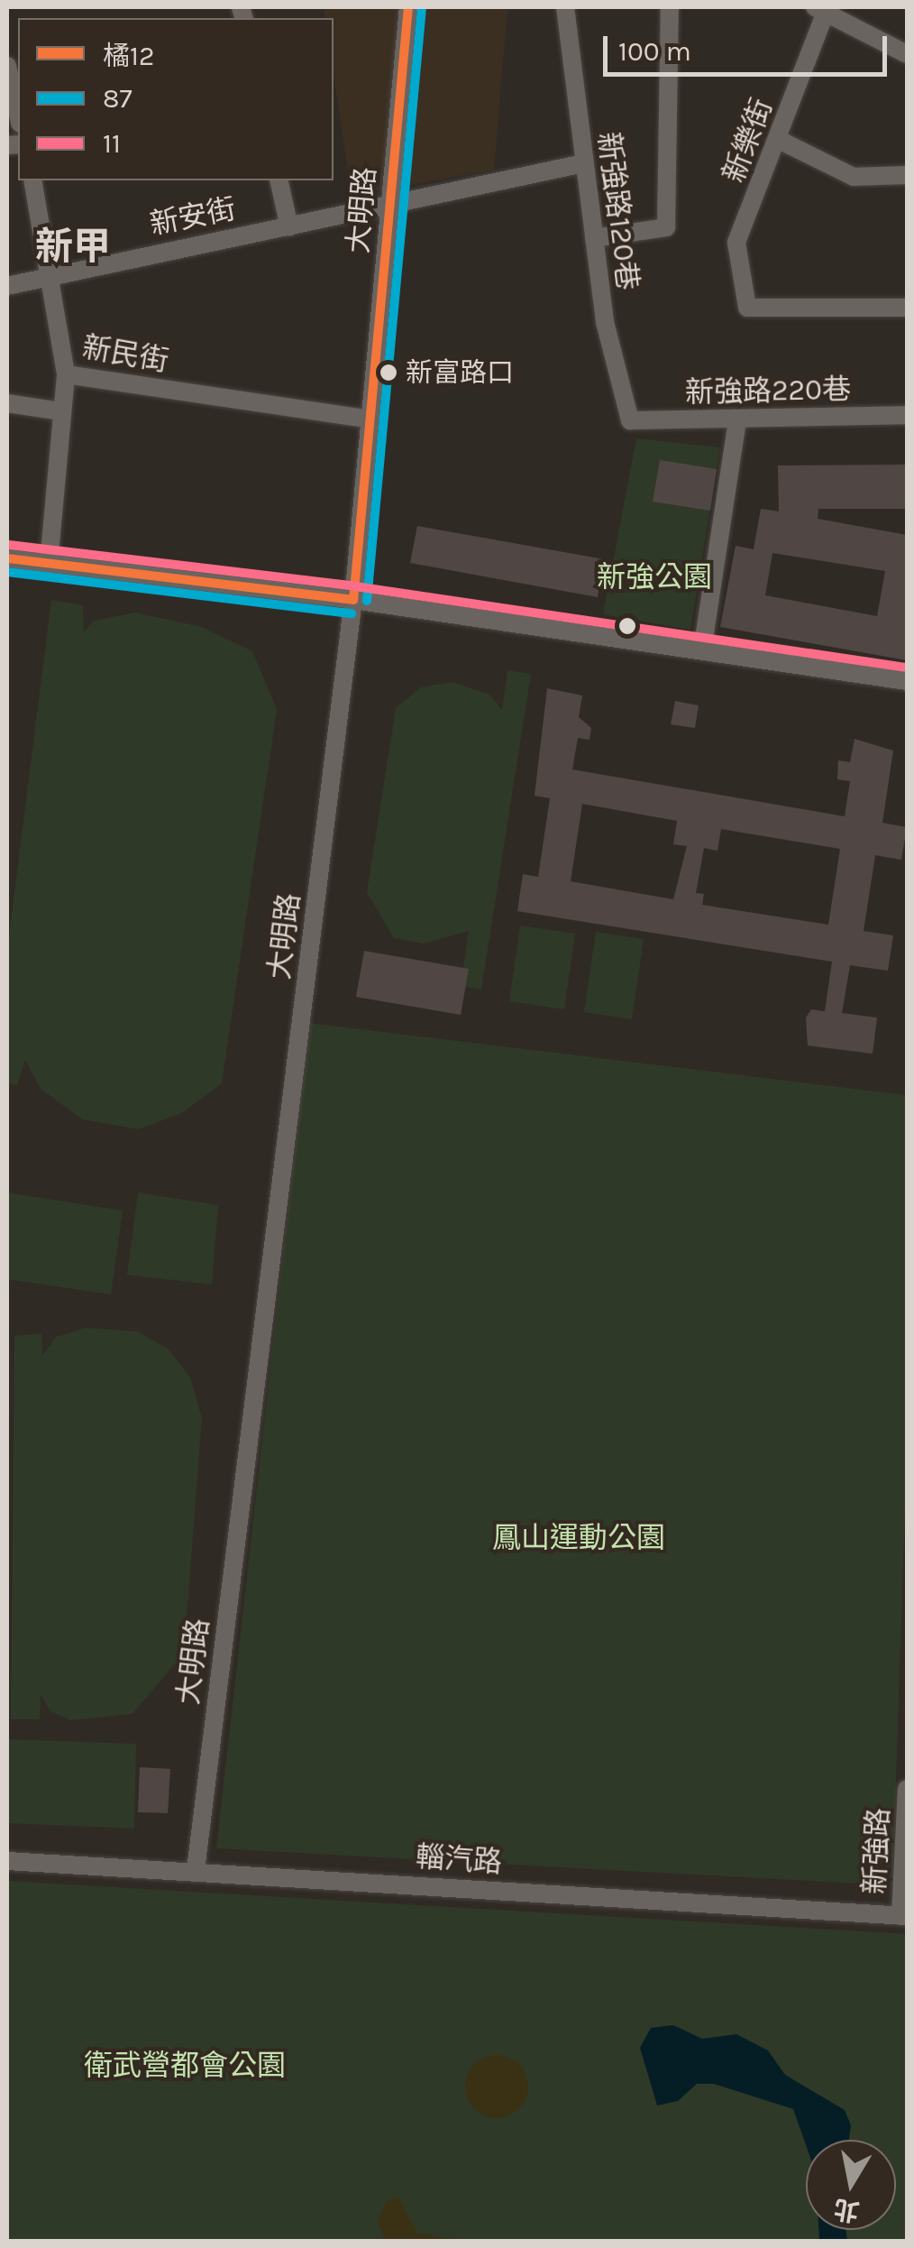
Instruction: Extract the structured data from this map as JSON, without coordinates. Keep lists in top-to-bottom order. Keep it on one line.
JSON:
{"streets":{"street":["新樂街","大明路","新強路120巷","新安街","新民街","新強路220巷","新強路","輜汽路"]},"crossings":[["大明路","新安街"],["大明路","新民街"],["大明路","輜汽路"],["新強路120巷","新安街"],["新強路120巷","新強路220巷"],["新安街","新民街"],["新強路","輜汽路"]],"districts":["新甲"],"parks":["新強公園","鳳山運動公園","衛武營都會公園"],"places":["新富路口"],"lines":["transit line 橘12","transit line 87","transit line 11"],"legend":["橘12","87","11"],"scale_bar":"100 m","north":"bottom"}
